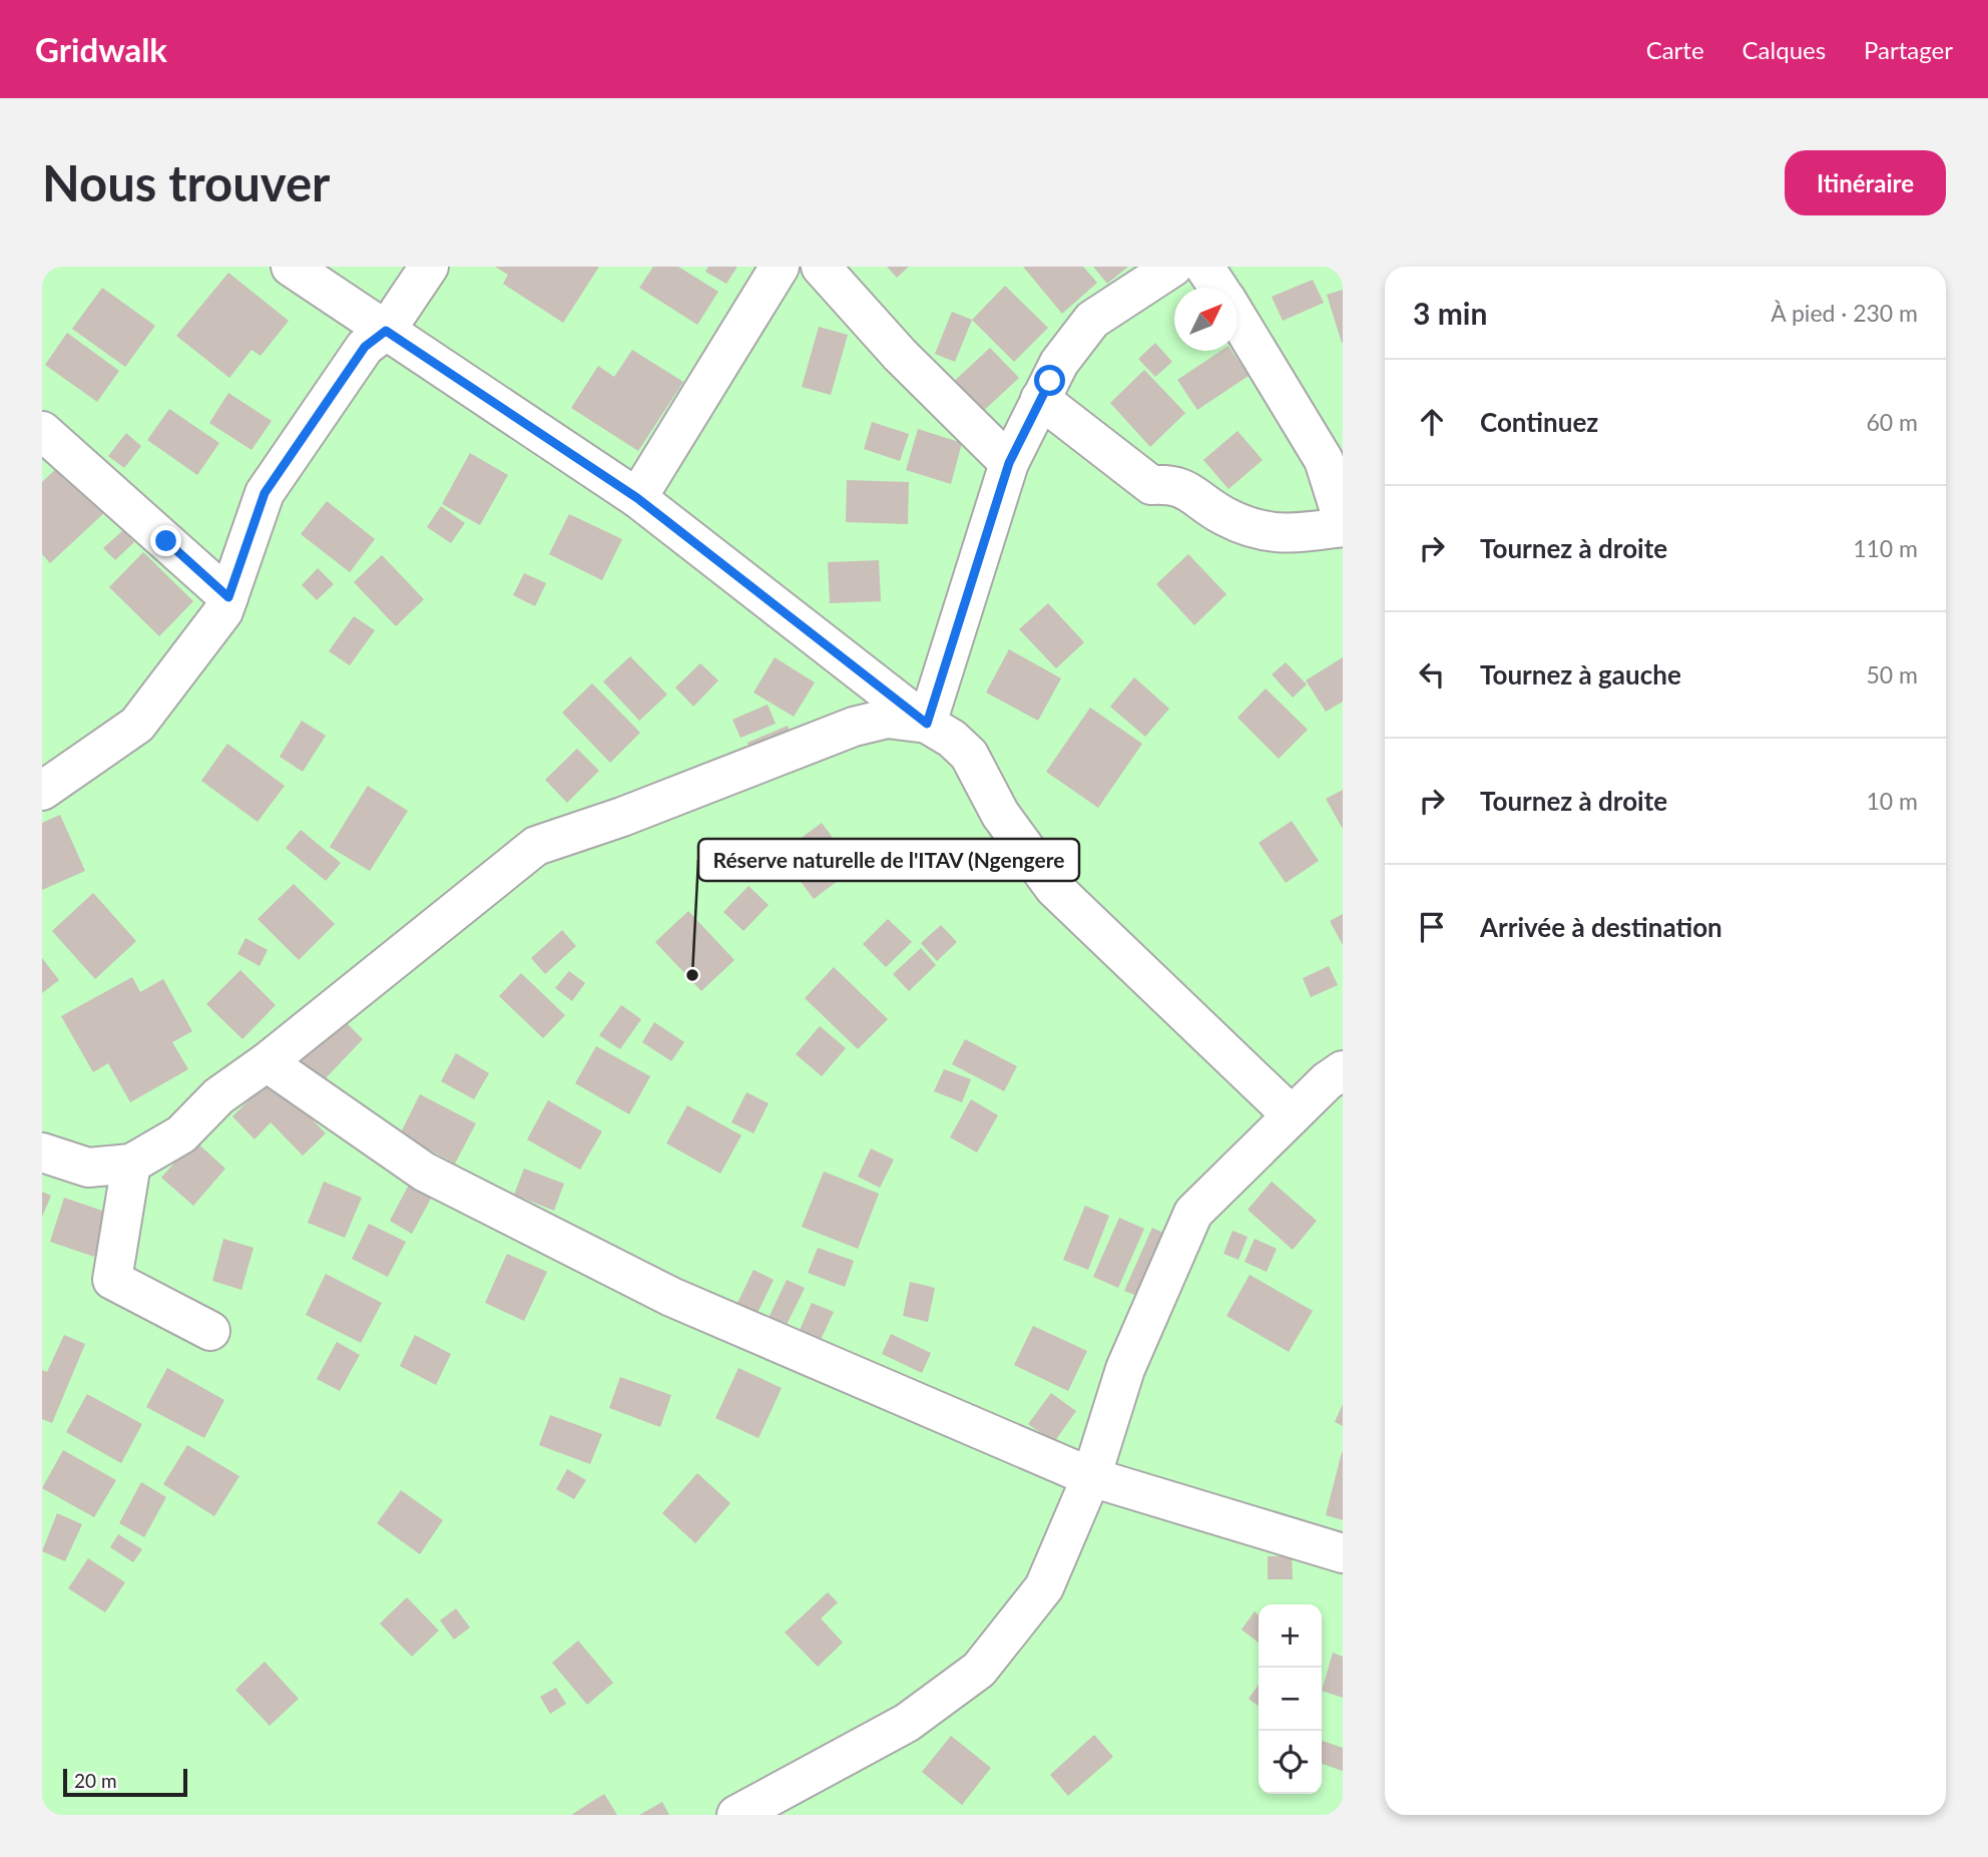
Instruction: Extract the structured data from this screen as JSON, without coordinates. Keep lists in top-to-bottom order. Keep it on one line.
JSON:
{"places":["Réserve naturelle de l'ITAV (Ngengere"],"scale_bar":"20 m","north":"top right","page":{"header":"Gridwalk","nav":["Carte","Calques","Partager"],"buttons":"Itinéraire","title":"Nous trouver","heading":["3 min","À pied · 230 m"],"list":[["Continuez","60 m"],["Tournez à droite","110 m"],["Tournez à gauche","50 m"],["Tournez à droite","10 m"],"Arrivée à destination"],"map_buttons":["+","−"],"scale":"20 m"}}
